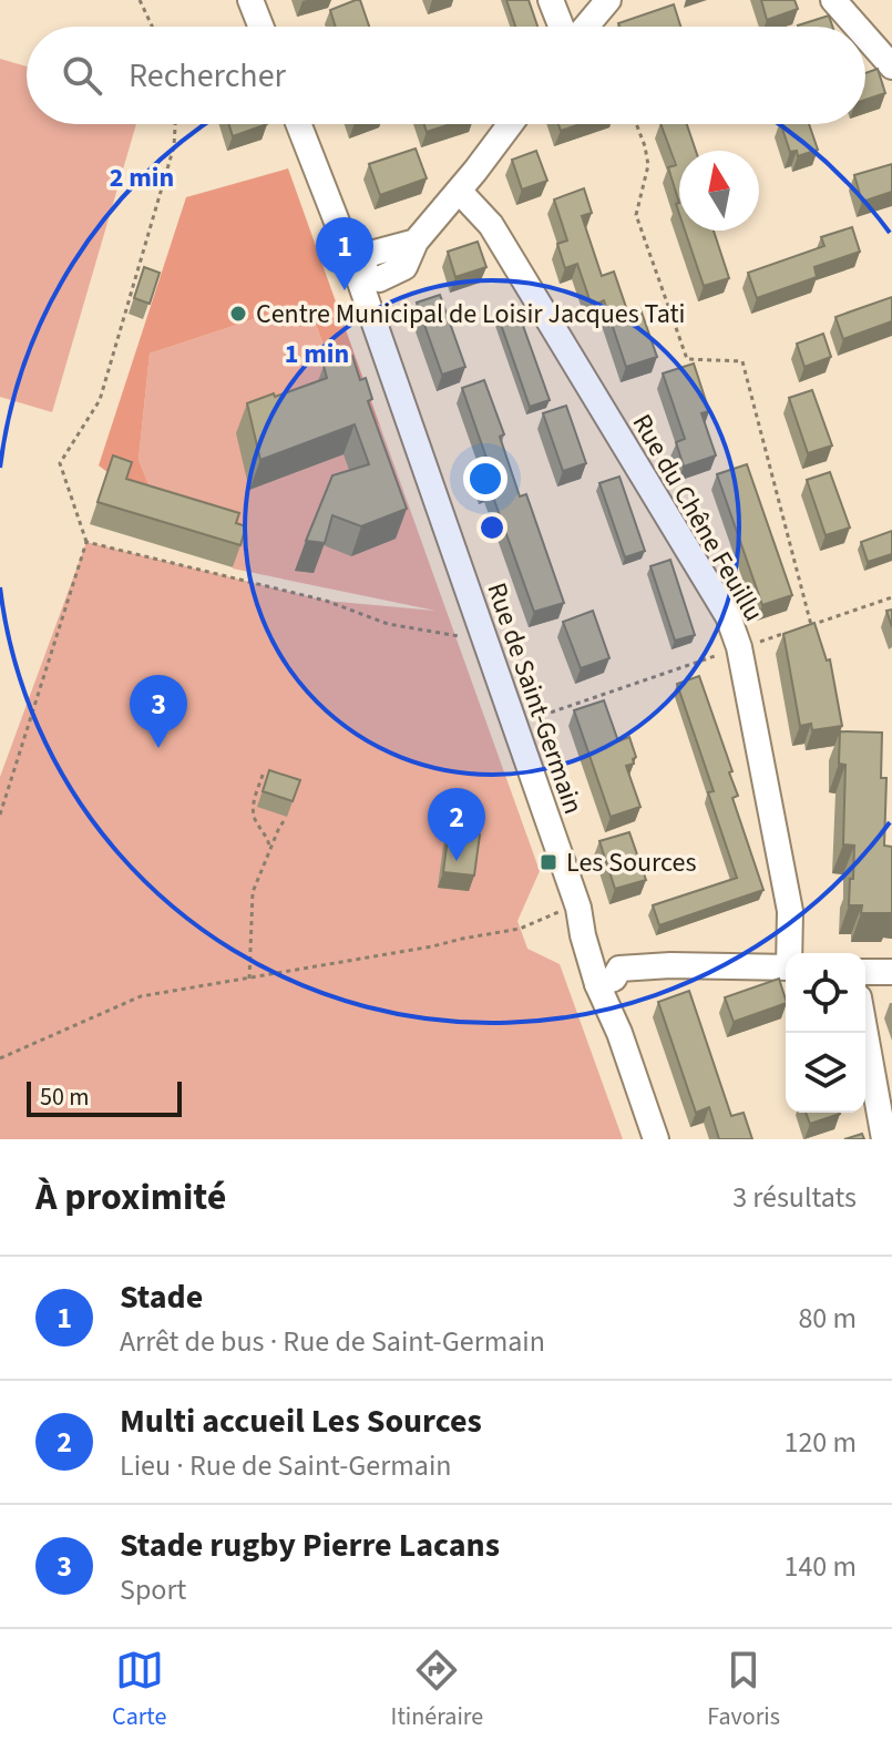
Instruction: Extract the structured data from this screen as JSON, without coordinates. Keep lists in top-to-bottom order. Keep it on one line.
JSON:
{"streets":{"street":["Rue du Chêne Feuillu","Rue de Saint-Germain"]},"places":{"other":["Centre Municipal de Loisir Jacques Tati"],"transit":["Les Sources"]},"scale_bar":"50 m","north":"top","page":{"search":"Rechercher","pins":["1","3","2"],"scale":"50 m","heading":["À proximité","3 résultats"],"list":[{"mark":"1","name":"Stade","note":"Arrêt de bus · Rue de Saint-Germain","value":"80 m"},{"mark":"2","name":"Multi accueil Les Sources","note":"Lieu · Rue de Saint-Germain","value":"120 m"},{"mark":"3","name":"Stade rugby Pierre Lacans","note":"Sport","value":"140 m"}],"nav":["Carte","Itinéraire","Favoris"]},"rings":["2 min","1 min"]}
